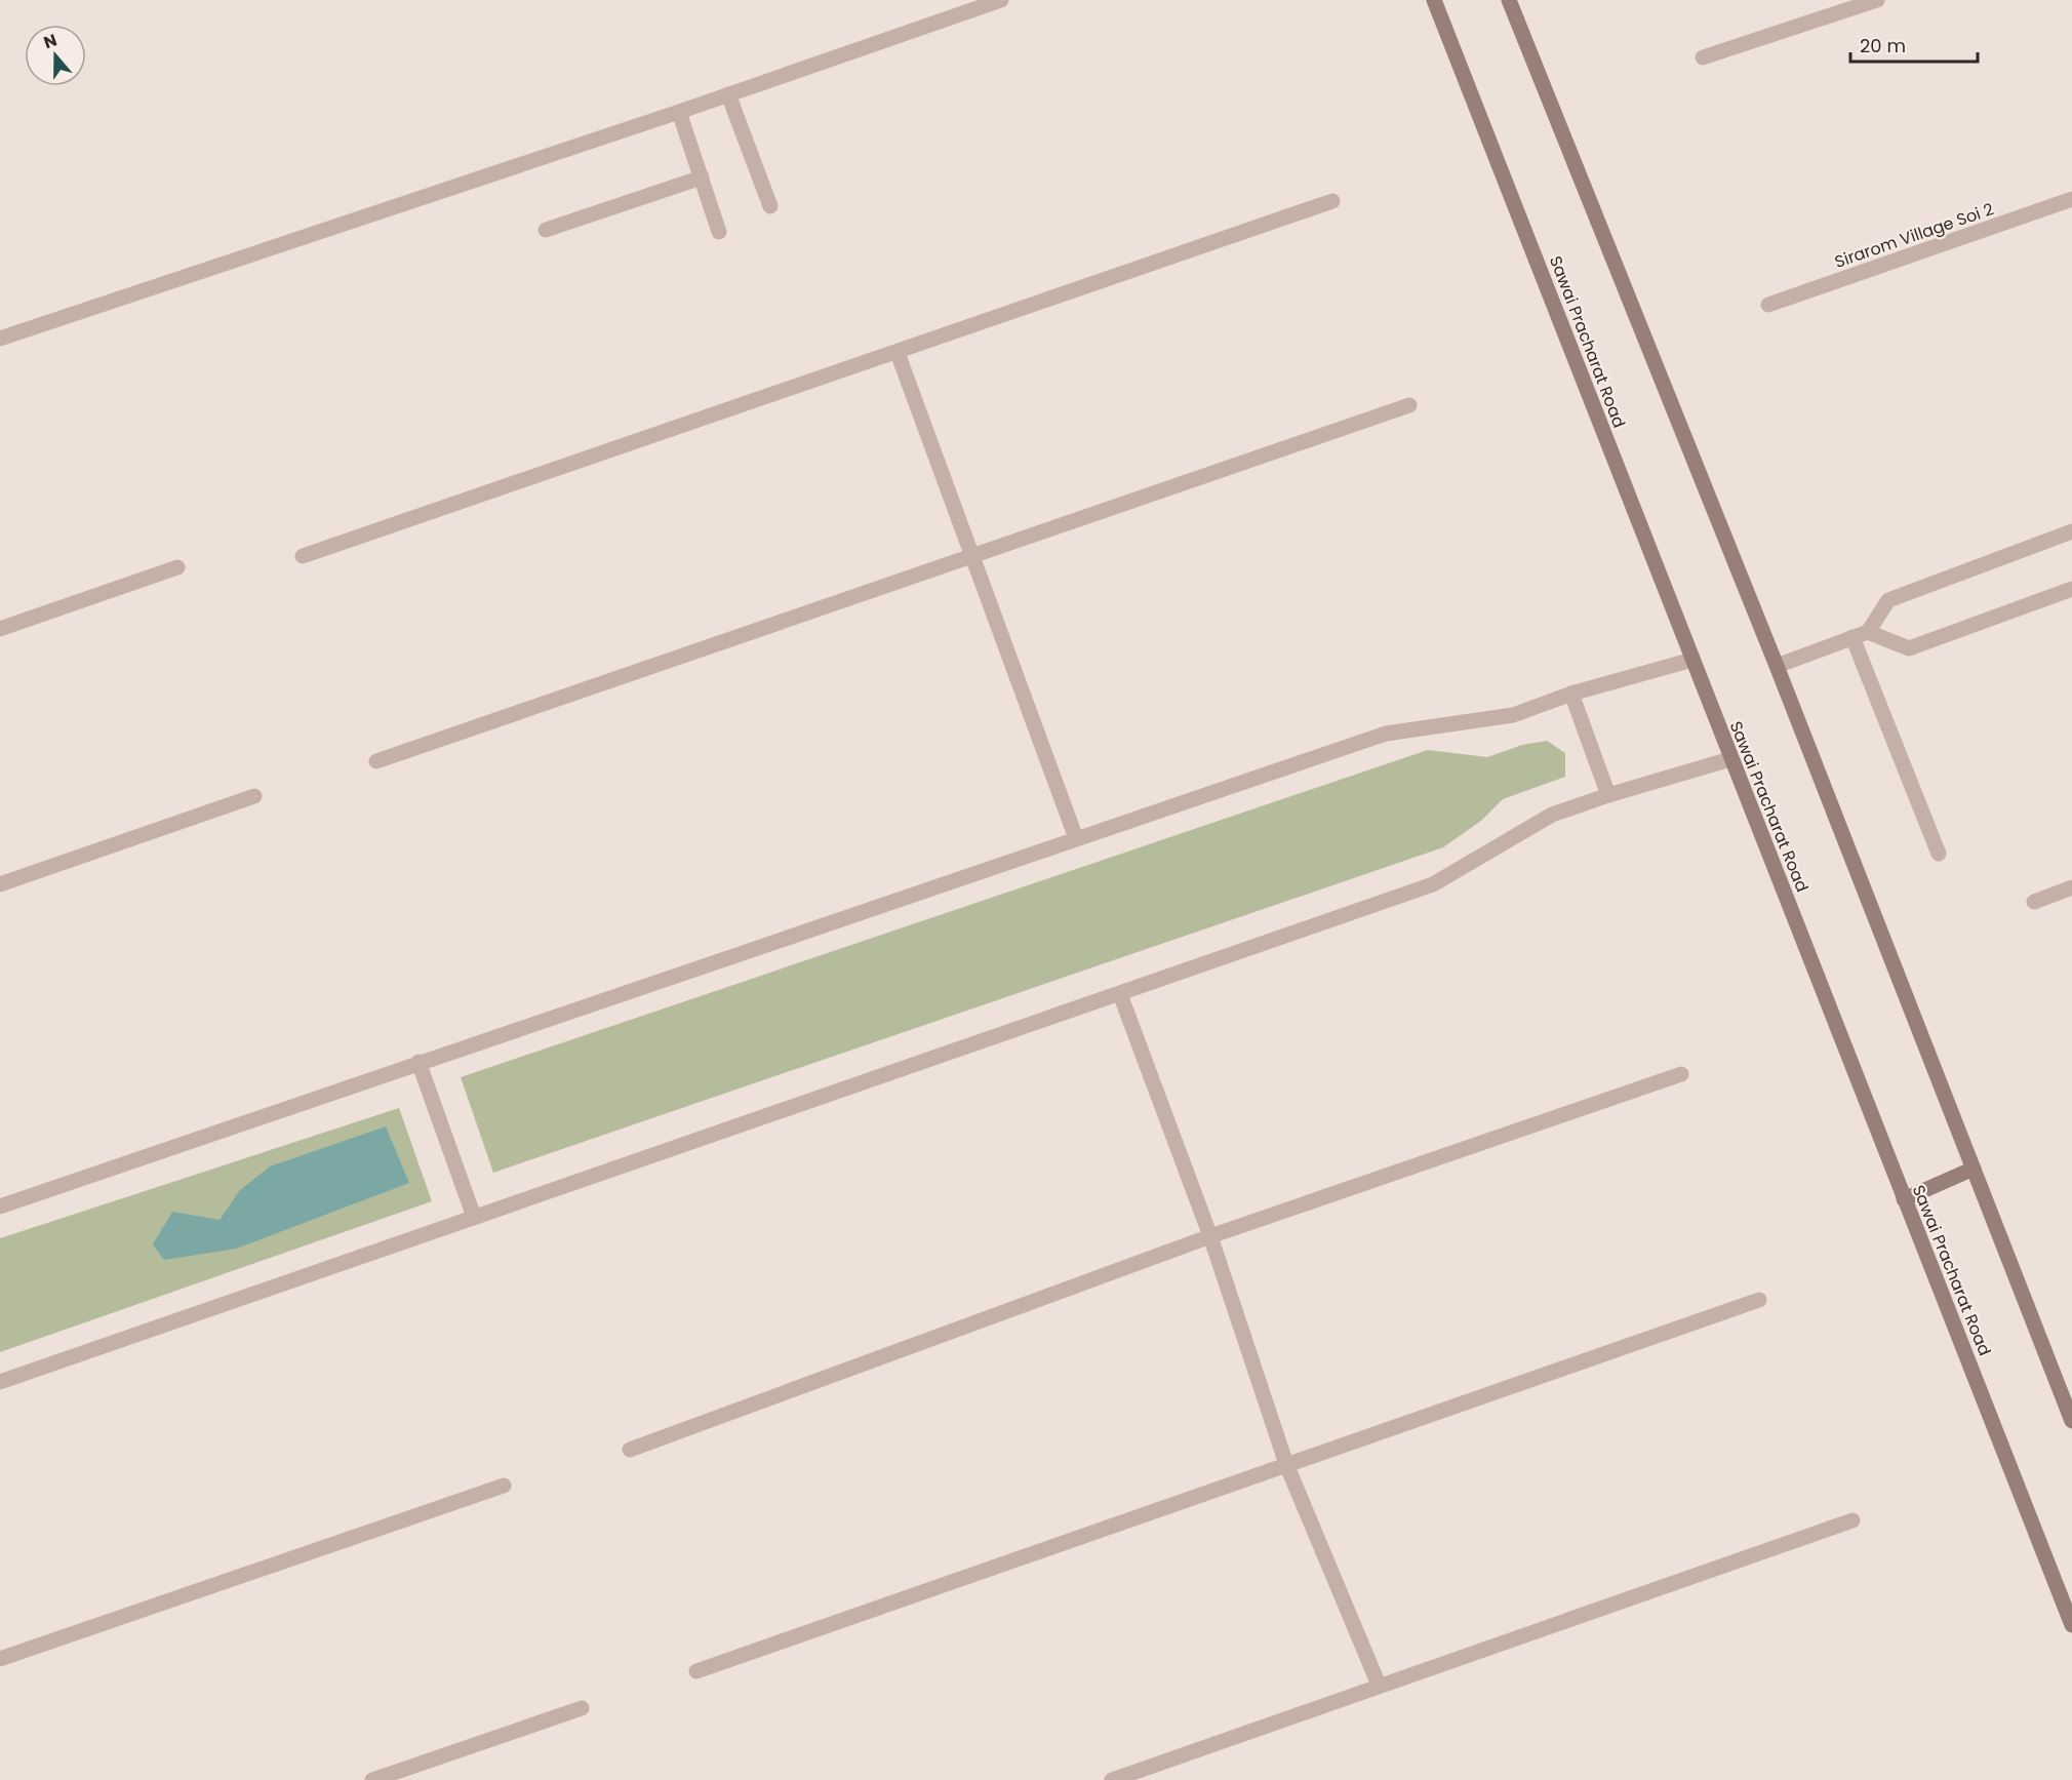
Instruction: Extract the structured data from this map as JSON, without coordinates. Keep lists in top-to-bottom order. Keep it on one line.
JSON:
{"streets":{"main road":["Sawai Pracharat Road"],"street":["Sirarom Village Soi 2"]},"scale_bar":"20 m","north":"top"}
